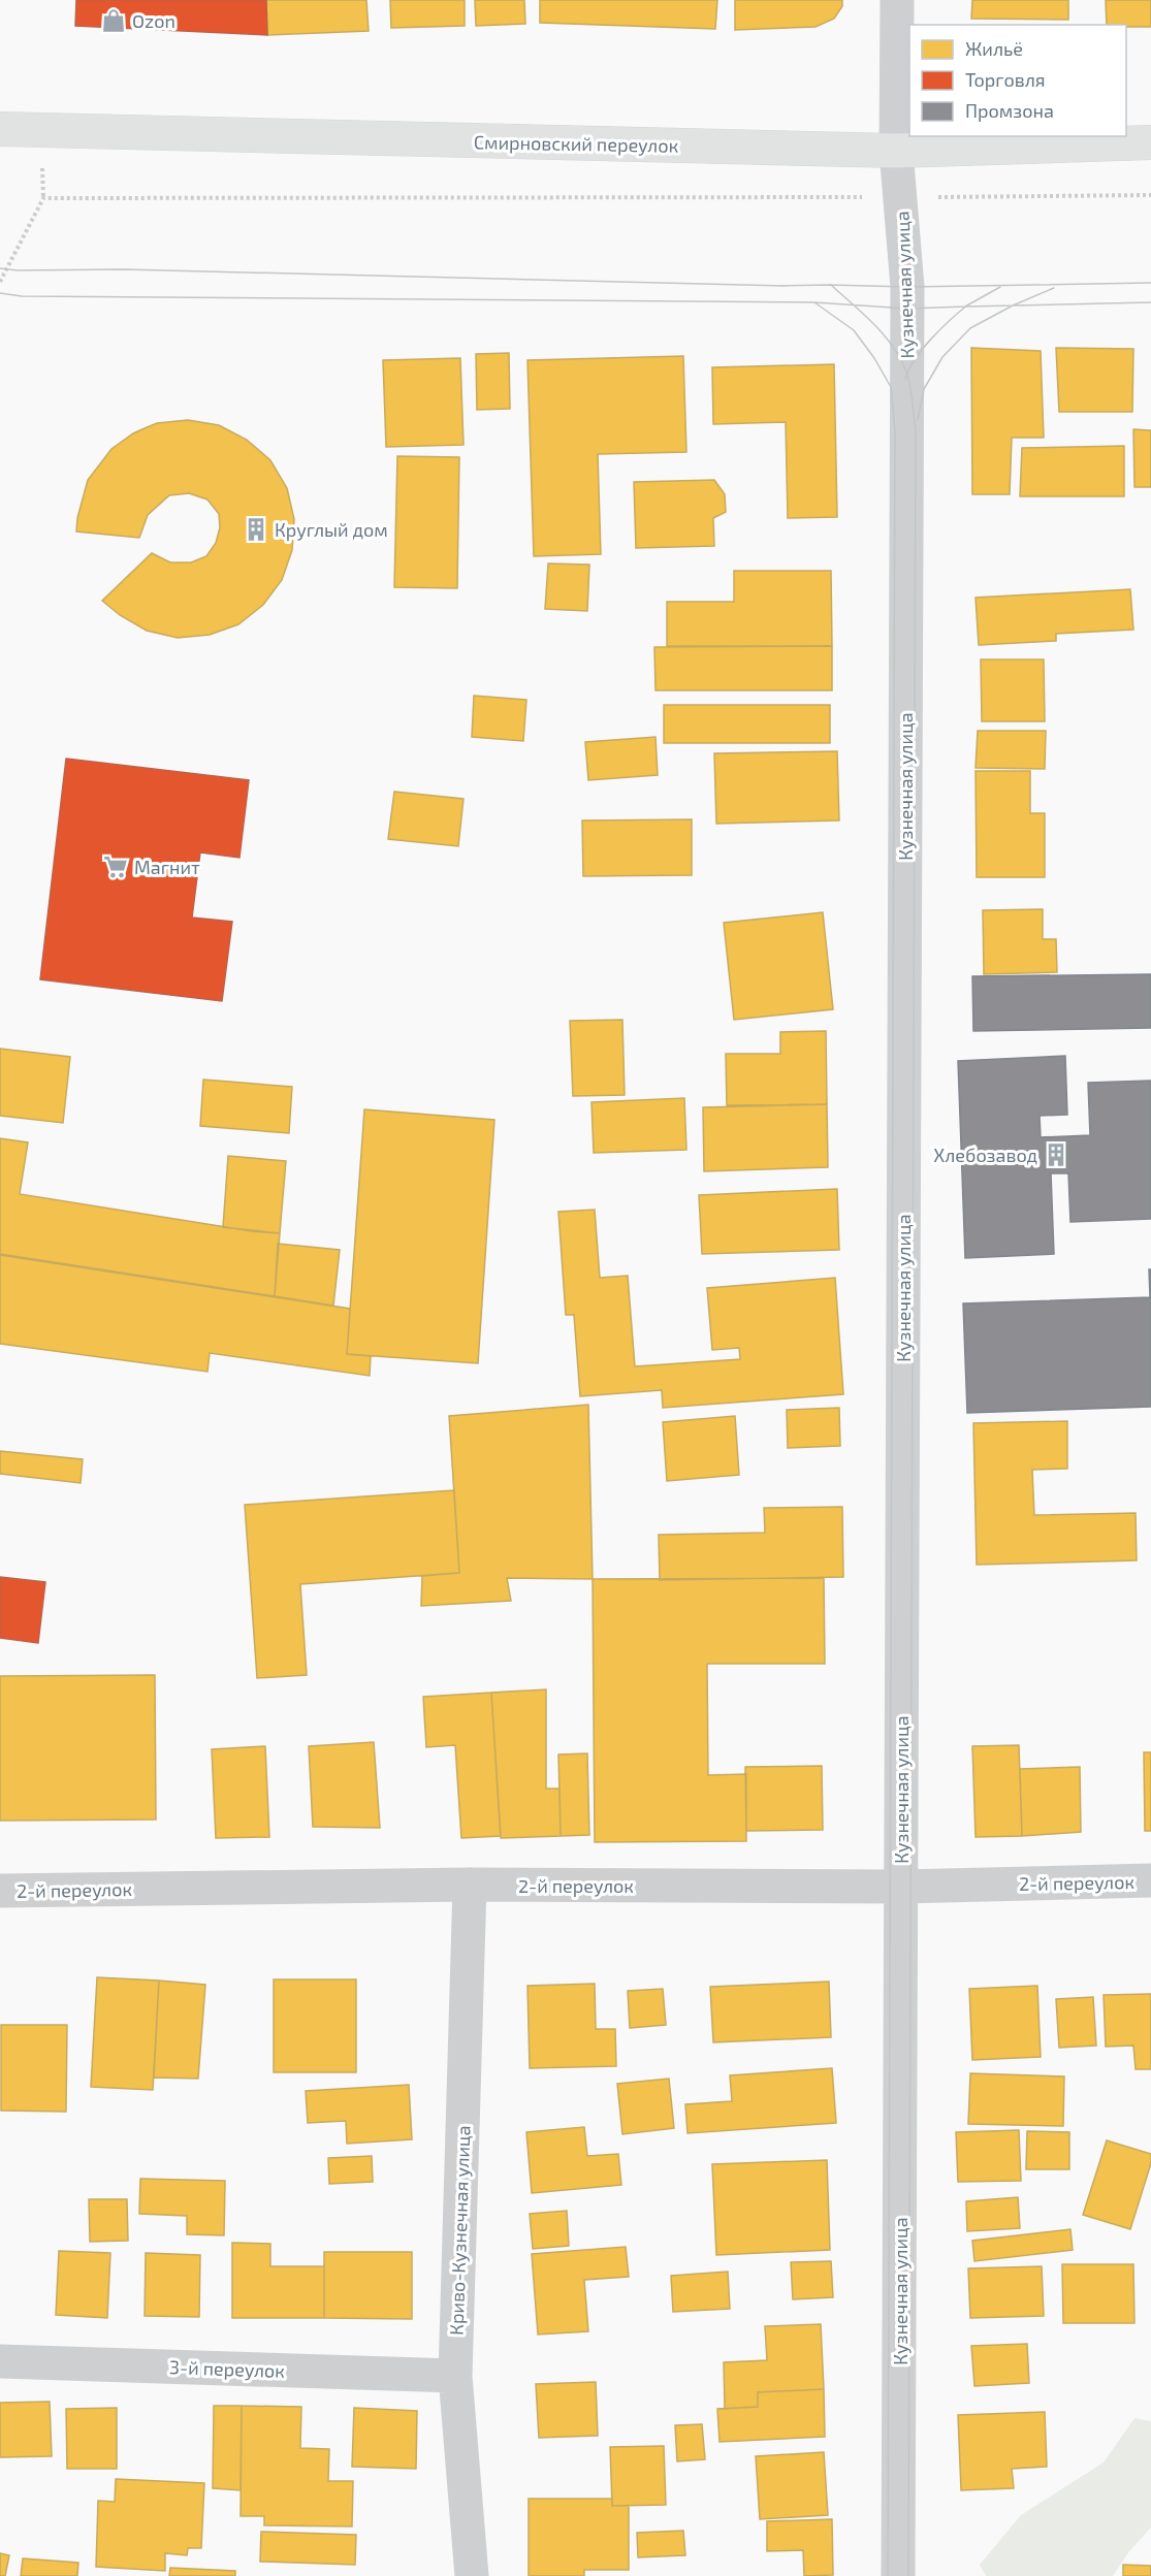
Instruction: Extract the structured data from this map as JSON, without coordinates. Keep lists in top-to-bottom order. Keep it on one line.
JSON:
{"streets":{"main road":["Смирновский переулок"],"street":["Кузнечная улица","2-й переулок","Криво-Кузнечная улица","3-й переулок"]},"crossings":[["Смирновский переулок","Кузнечная улица"],["Кузнечная улица","2-й переулок"],["2-й переулок","Криво-Кузнечная улица"],["Криво-Кузнечная улица","3-й переулок"]],"places":{"shop":["Ozon"],"building":["Круглый дом","Хлебозавод"],"supermarket":["Магнит"]},"legend":["Жильё","Торговля","Промзона"]}
